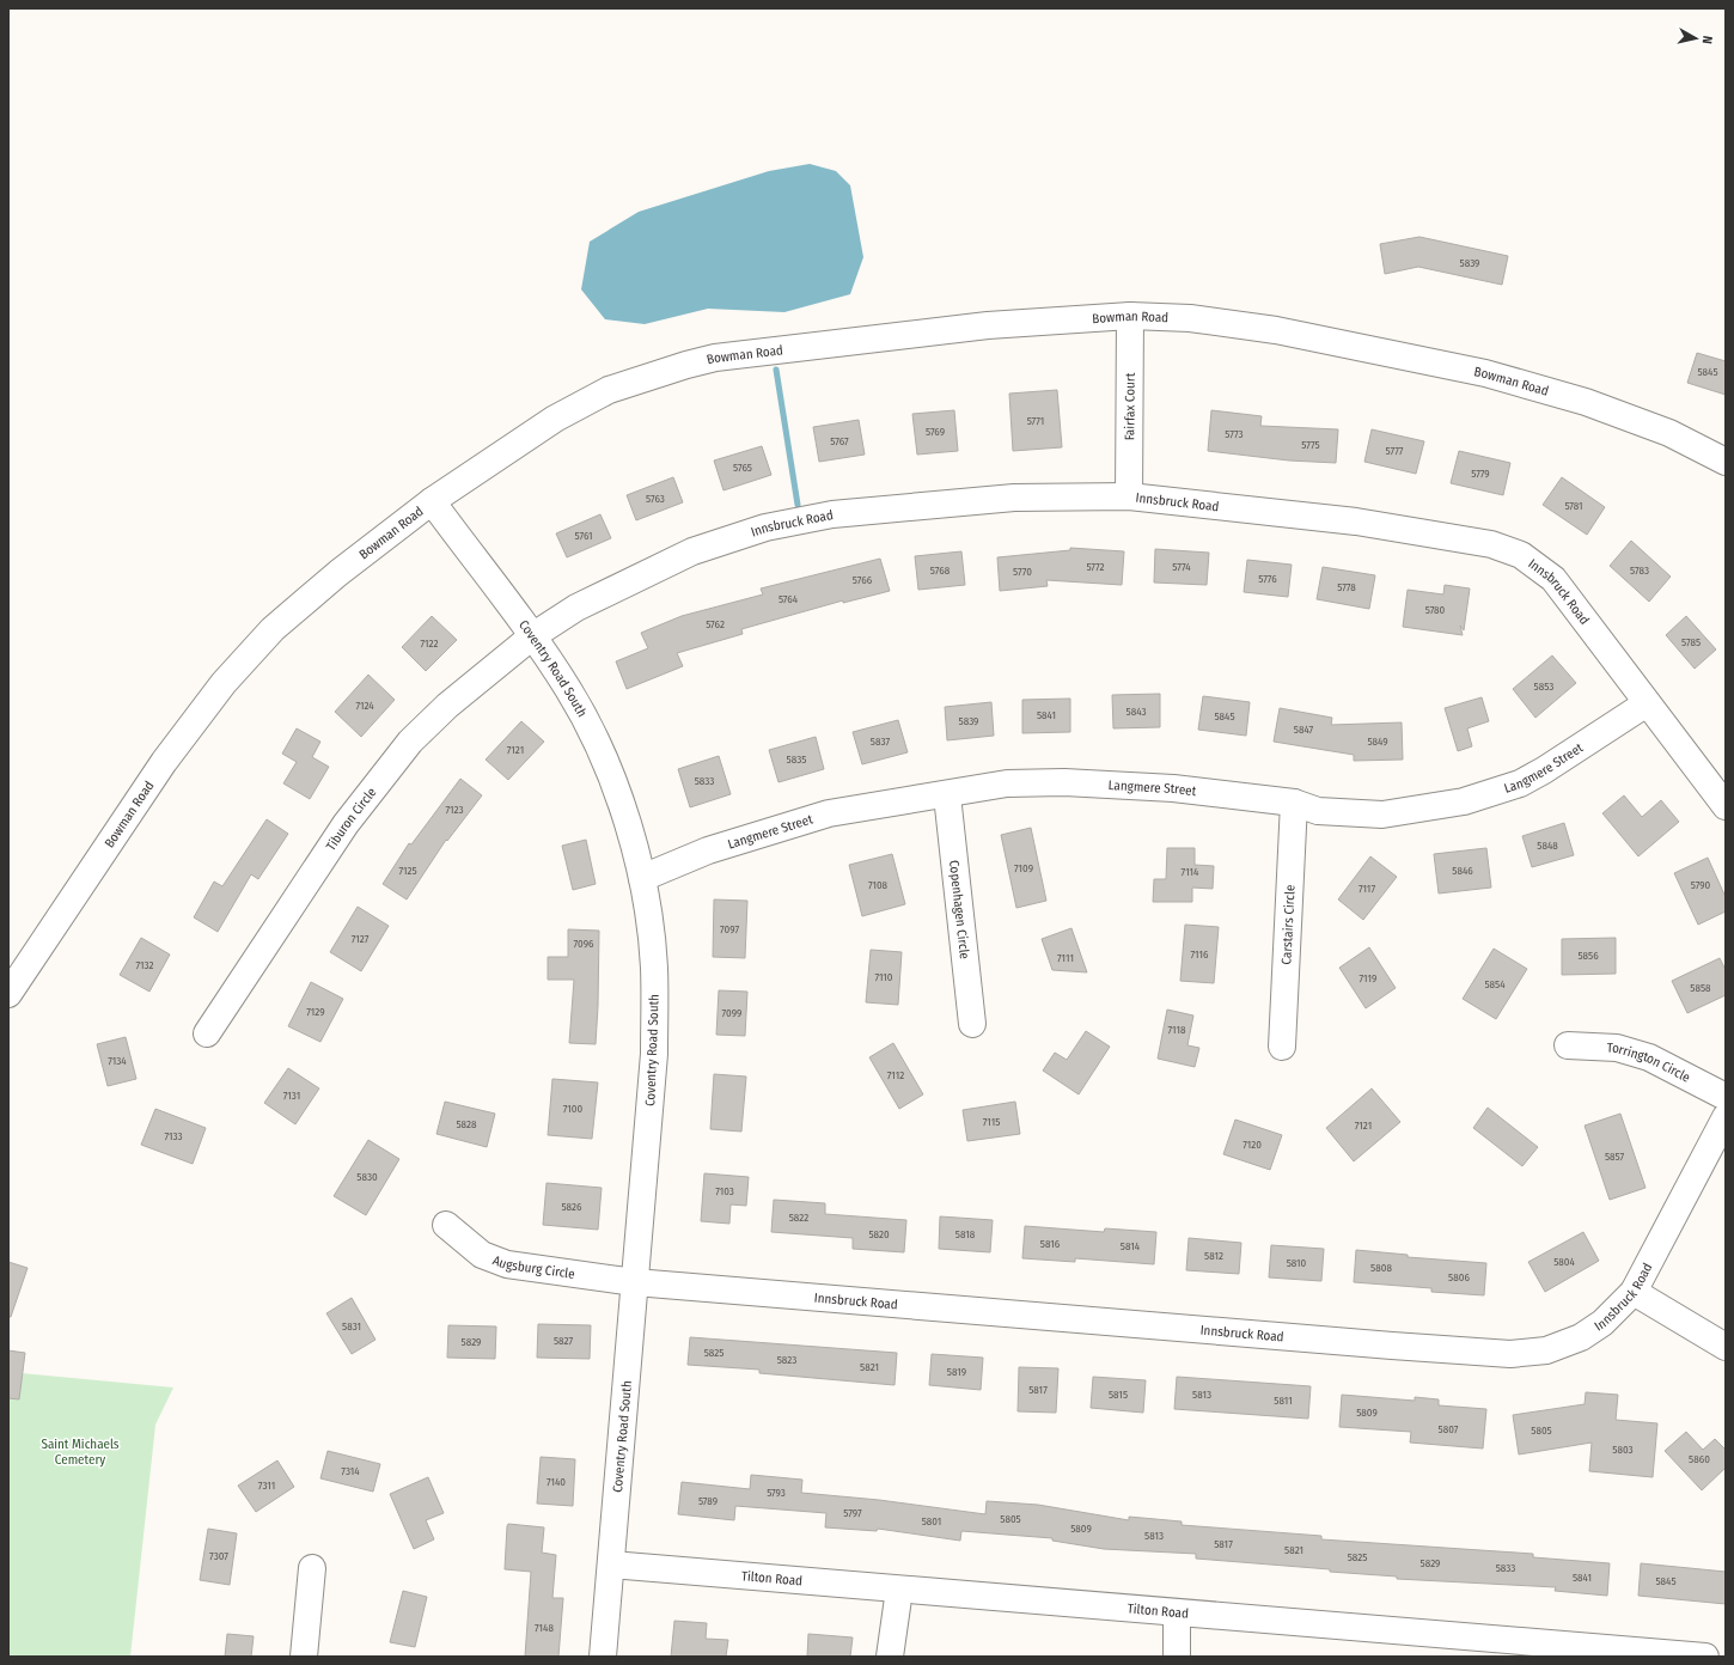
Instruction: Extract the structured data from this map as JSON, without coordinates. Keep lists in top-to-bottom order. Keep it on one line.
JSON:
{"streets":{"street":["Bowman Road","Fairfax Court","Innsbruck Road","Coventry Road South","Langmere Street","Tiburon Circle","Copenhagen Circle","Carstairs Circle","Torrington Circle","Augsburg Circle","Tilton Road"]},"crossings":[["Bowman Road","Fairfax Court"],["Bowman Road","Coventry Road South"],["Fairfax Court","Innsbruck Road"],["Innsbruck Road","Coventry Road South"],["Innsbruck Road","Langmere Street"],["Innsbruck Road","Tiburon Circle"],["Innsbruck Road","Augsburg Circle"],["Coventry Road South","Langmere Street"],["Coventry Road South","Tiburon Circle"],["Coventry Road South","Augsburg Circle"],["Coventry Road South","Tilton Road"],["Langmere Street","Copenhagen Circle"],["Langmere Street","Carstairs Circle"]],"parks":["Saint Michaels Cemetery"],"house_numbers":["5839","5845","5771","5769","5773","5767","5775","5777","5765","5779","5763","5781","5761","5772","5774","5768","5783","5770","5776","5766","5778","5764","5780","5762","5785","7122","5853","7124","5843","5841","5845","5839","5847","5837","5849","7121","5835","5833","7123","5848","7109","7125","5846","7114","7108","5790","7117","7097","7127","7096","7116","5856","7111","7132","7110","7119","5854","5858","7129","7099","7118","7134","7112","7131","7100","7115","5828","7121","7133","7120","5857","5830","7103","5826","5822","5820","5818","5816","5814","5812","5804","5810","5808","5806","5831","5827","5829","5825","5823","5821","5819","5817","5815","5813","5811","5809","5807","5805","5803","5860","7314","7140","7311","5793","5789","5797","5805","5801","5809","5813","5817","5821","7307","5825","5829","5833","5841","5845","7148"],"north":"right"}
